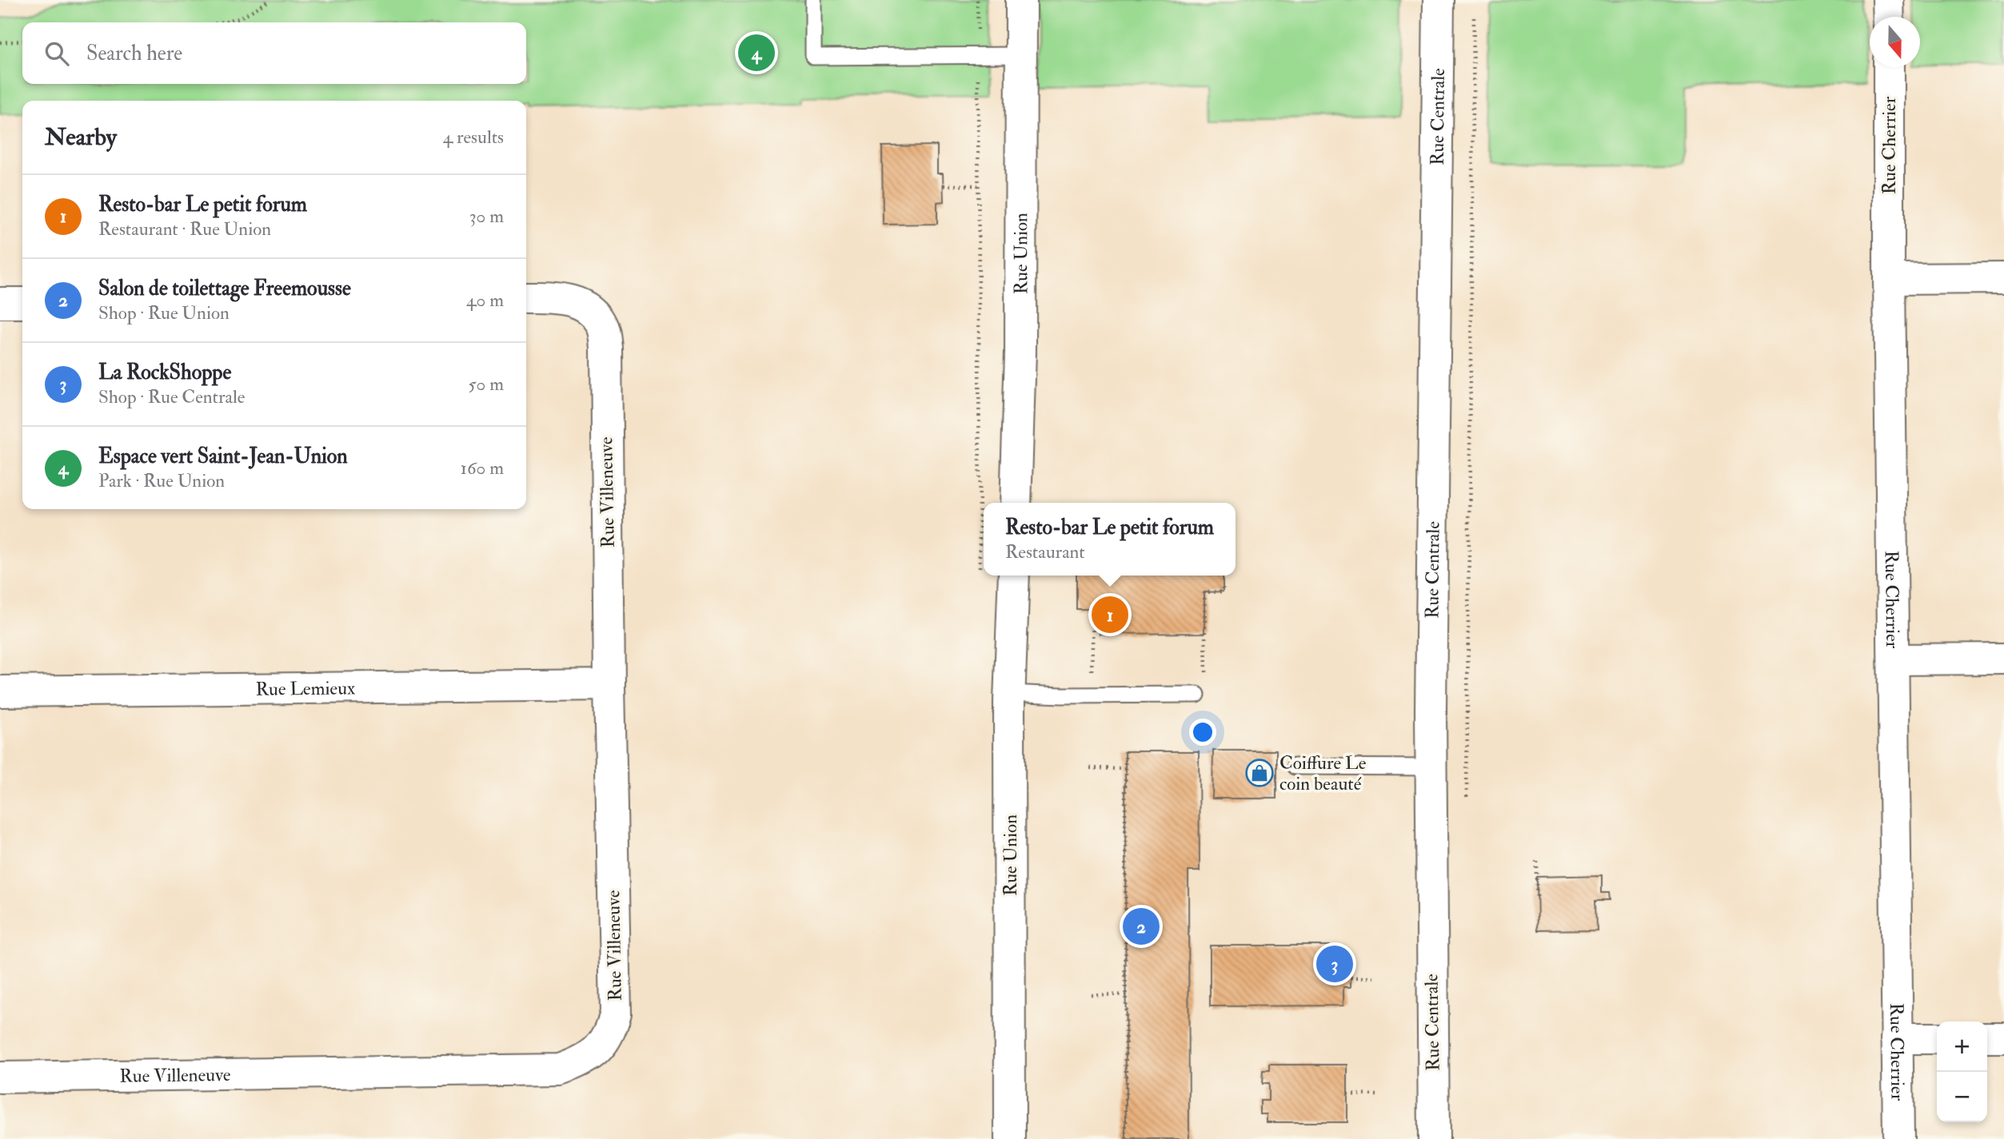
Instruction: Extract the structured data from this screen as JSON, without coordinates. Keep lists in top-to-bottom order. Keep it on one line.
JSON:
{"streets":{"street":["Rue Centrale","Rue Cherrier","Rue Union","Rue Villeneuve","Rue Lemieux"]},"crossings":[["Rue Villeneuve","Rue Lemieux"]],"places":{"shop":["Coiffure Le coin beauté"]},"north":"bottom","page":{"search":"Search here","pins":["4","1","2","3"],"heading":["Nearby","4 results"],"list":[{"mark":"1","name":"Resto-bar Le petit forum","note":"Restaurant · Rue Union","value":"30 m"},{"mark":"2","name":"Salon de toilettage Freemousse","note":"Shop · Rue Union","value":"40 m"},{"mark":"3","name":"La RockShoppe","note":"Shop · Rue Centrale","value":"50 m"},{"mark":"4","name":"Espace vert Saint-Jean-Union","note":"Park · Rue Union","value":"160 m"}],"popup":["Resto-bar Le petit forum","Restaurant"],"map_buttons":["+","−"]}}
